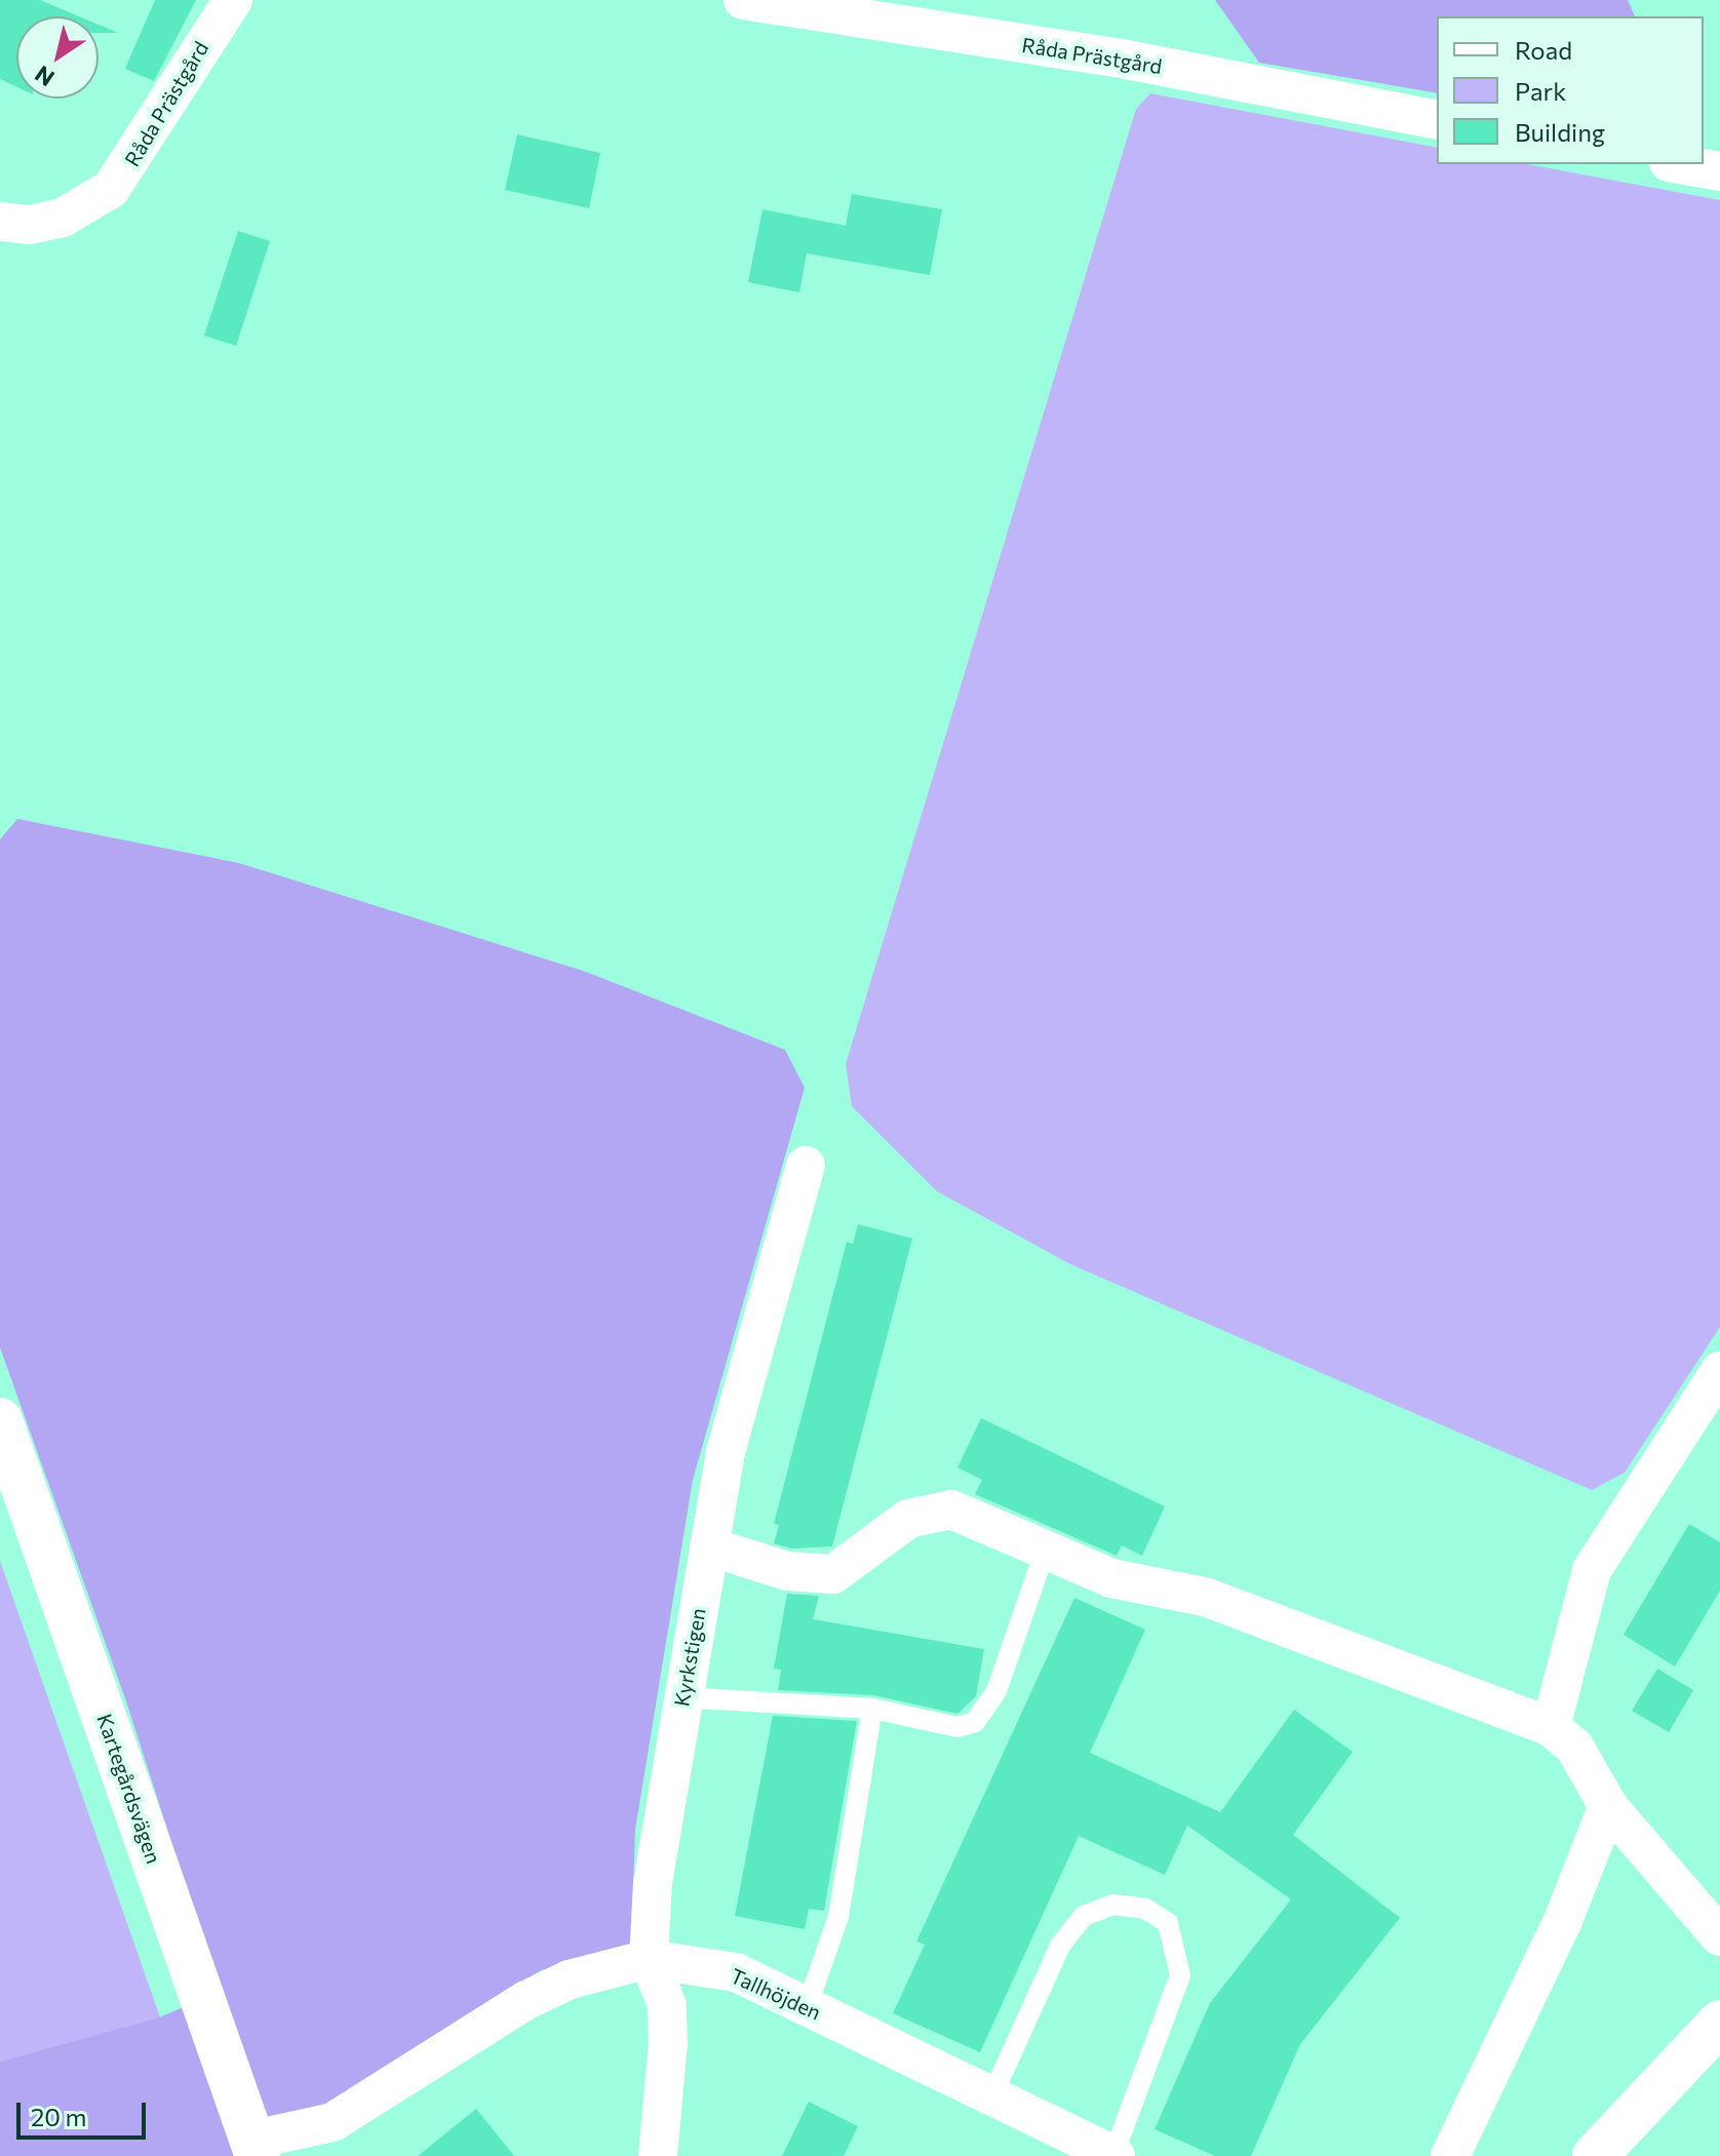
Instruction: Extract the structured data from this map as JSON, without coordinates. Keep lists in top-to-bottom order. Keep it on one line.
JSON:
{"streets":{"street":["Råda Prästgård","Kyrkstigen","Kartegårdsvägen","Tallhöjden"]},"crossings":[["Kyrkstigen","Tallhöjden"],["Kartegårdsvägen","Tallhöjden"]],"legend":["Road","Park","Building"],"scale_bar":"20 m","north":"bottom left"}
